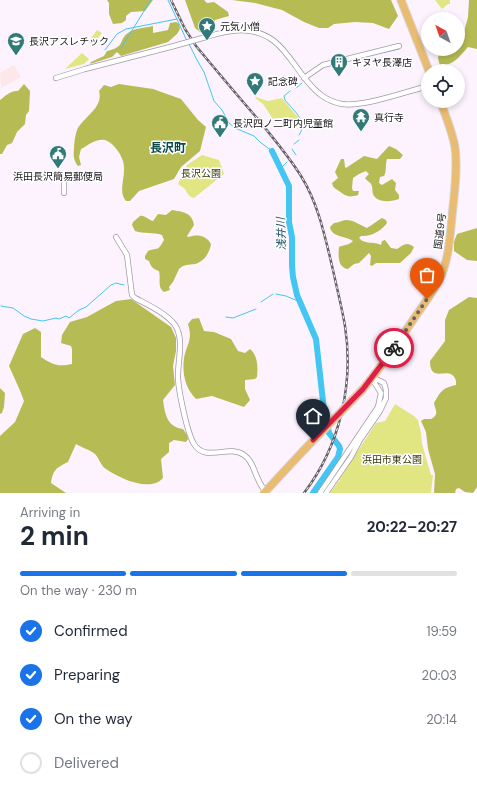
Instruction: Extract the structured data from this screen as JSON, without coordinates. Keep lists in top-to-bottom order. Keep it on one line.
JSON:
{"streets":{"highway":["国道9号"]},"districts":["長沢町"],"water":["浅井川"],"parks":["長沢公園","浜田市東公園"],"places":{"place":["元気小僧","記念碑"],"school or university":["長沢アスレチック"],"building":["キヌヤ長澤店"],"temple":["真行寺"],"public building":["長沢四ノ二町内児童館","浜田長沢簡易郵便局"]},"north":"top left","page":{"heading":["2 min","Arriving in","20:22–20:27"],"bar":"On the way · 230 m","list":[["Confirmed","19:59"],["Preparing","20:03"],["On the way","20:14"],"Delivered"]}}
